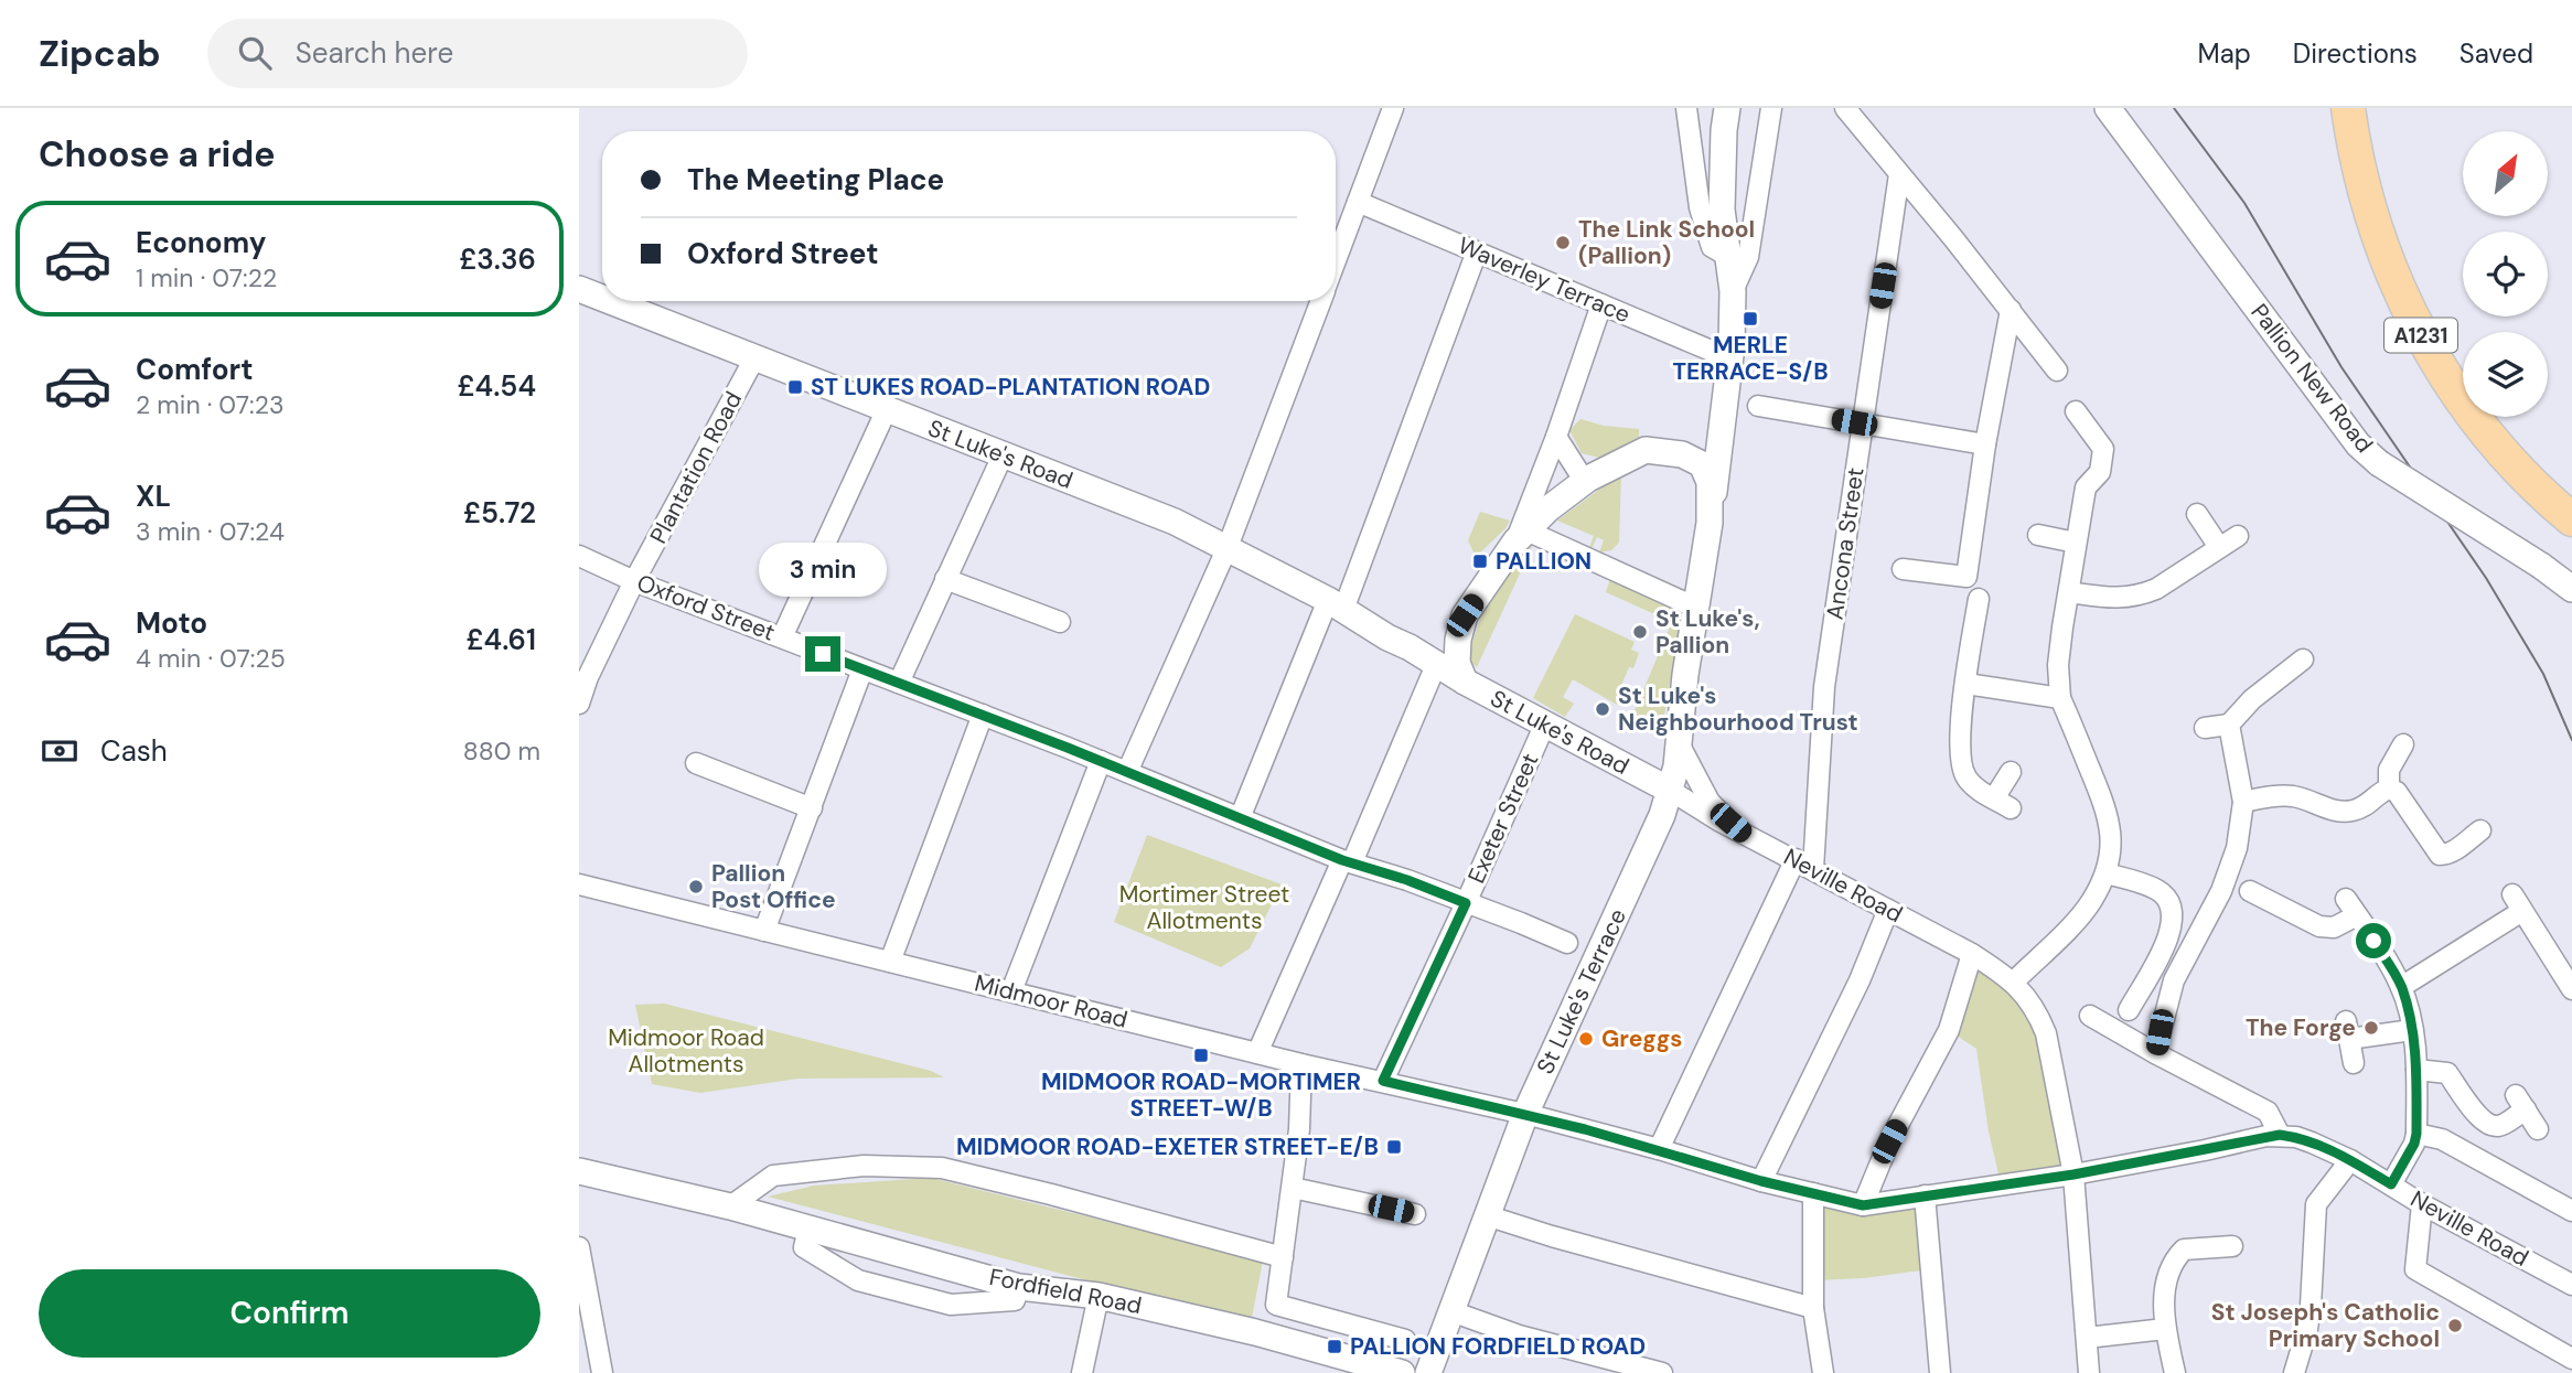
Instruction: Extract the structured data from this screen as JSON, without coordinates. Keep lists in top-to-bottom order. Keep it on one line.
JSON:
{"streets":{"highway":["A1231"],"street":["Waverley Terrace","Pallion New Road","St Luke's Road","Plantation Road","Ancona Street","Oxford Street","Exeter Street","Neville Road","St Luke's Terrace","Midmoor Road","Fordfield Road"]},"crossings":[["St Luke's Road","Plantation Road"],["St Luke's Road","Exeter Street"],["St Luke's Road","Neville Road"],["St Luke's Road","St Luke's Terrace"],["Plantation Road","Oxford Street"],["Ancona Street","Neville Road"],["Oxford Street","Exeter Street"],["Exeter Street","Midmoor Road"],["Neville Road","St Luke's Terrace"],["St Luke's Terrace","Midmoor Road"]],"parks":["Mortimer Street Allotments","Midmoor Road Allotments"],"places":{"other":["The Link School (Pallion)","St Luke's, Pallion","St Luke's Neighbourhood Trust","Pallion Post Office","The Forge","Greggs","St Joseph's Catholic Primary School"],"transit":["MERLE TERRACE-S/B","ST LUKES ROAD-PLANTATION ROAD","PALLION","MIDMOOR ROAD-MORTIMER STREET-W/B","MIDMOOR ROAD-EXETER STREET-E/B","PALLION FORDFIELD ROAD"]},"north":"top right","page":{"header":"Zipcab","search":"Search here","nav":["Map","Directions","Saved"],"heading":"Choose a ride","banner":["The Meeting Place","Oxford Street"],"list":[{"name":"Economy","note":"1 min · 07:22","value":"£3.36"},{"name":"Comfort","note":"2 min · 07:23","value":"£4.54"},{"name":"XL","note":"3 min · 07:24","value":"£5.72"},{"name":"Moto","note":"4 min · 07:25","value":"£4.61"}],"bubble":"3 min","pay":["Cash","880 m"],"buttons":"Confirm"}}
